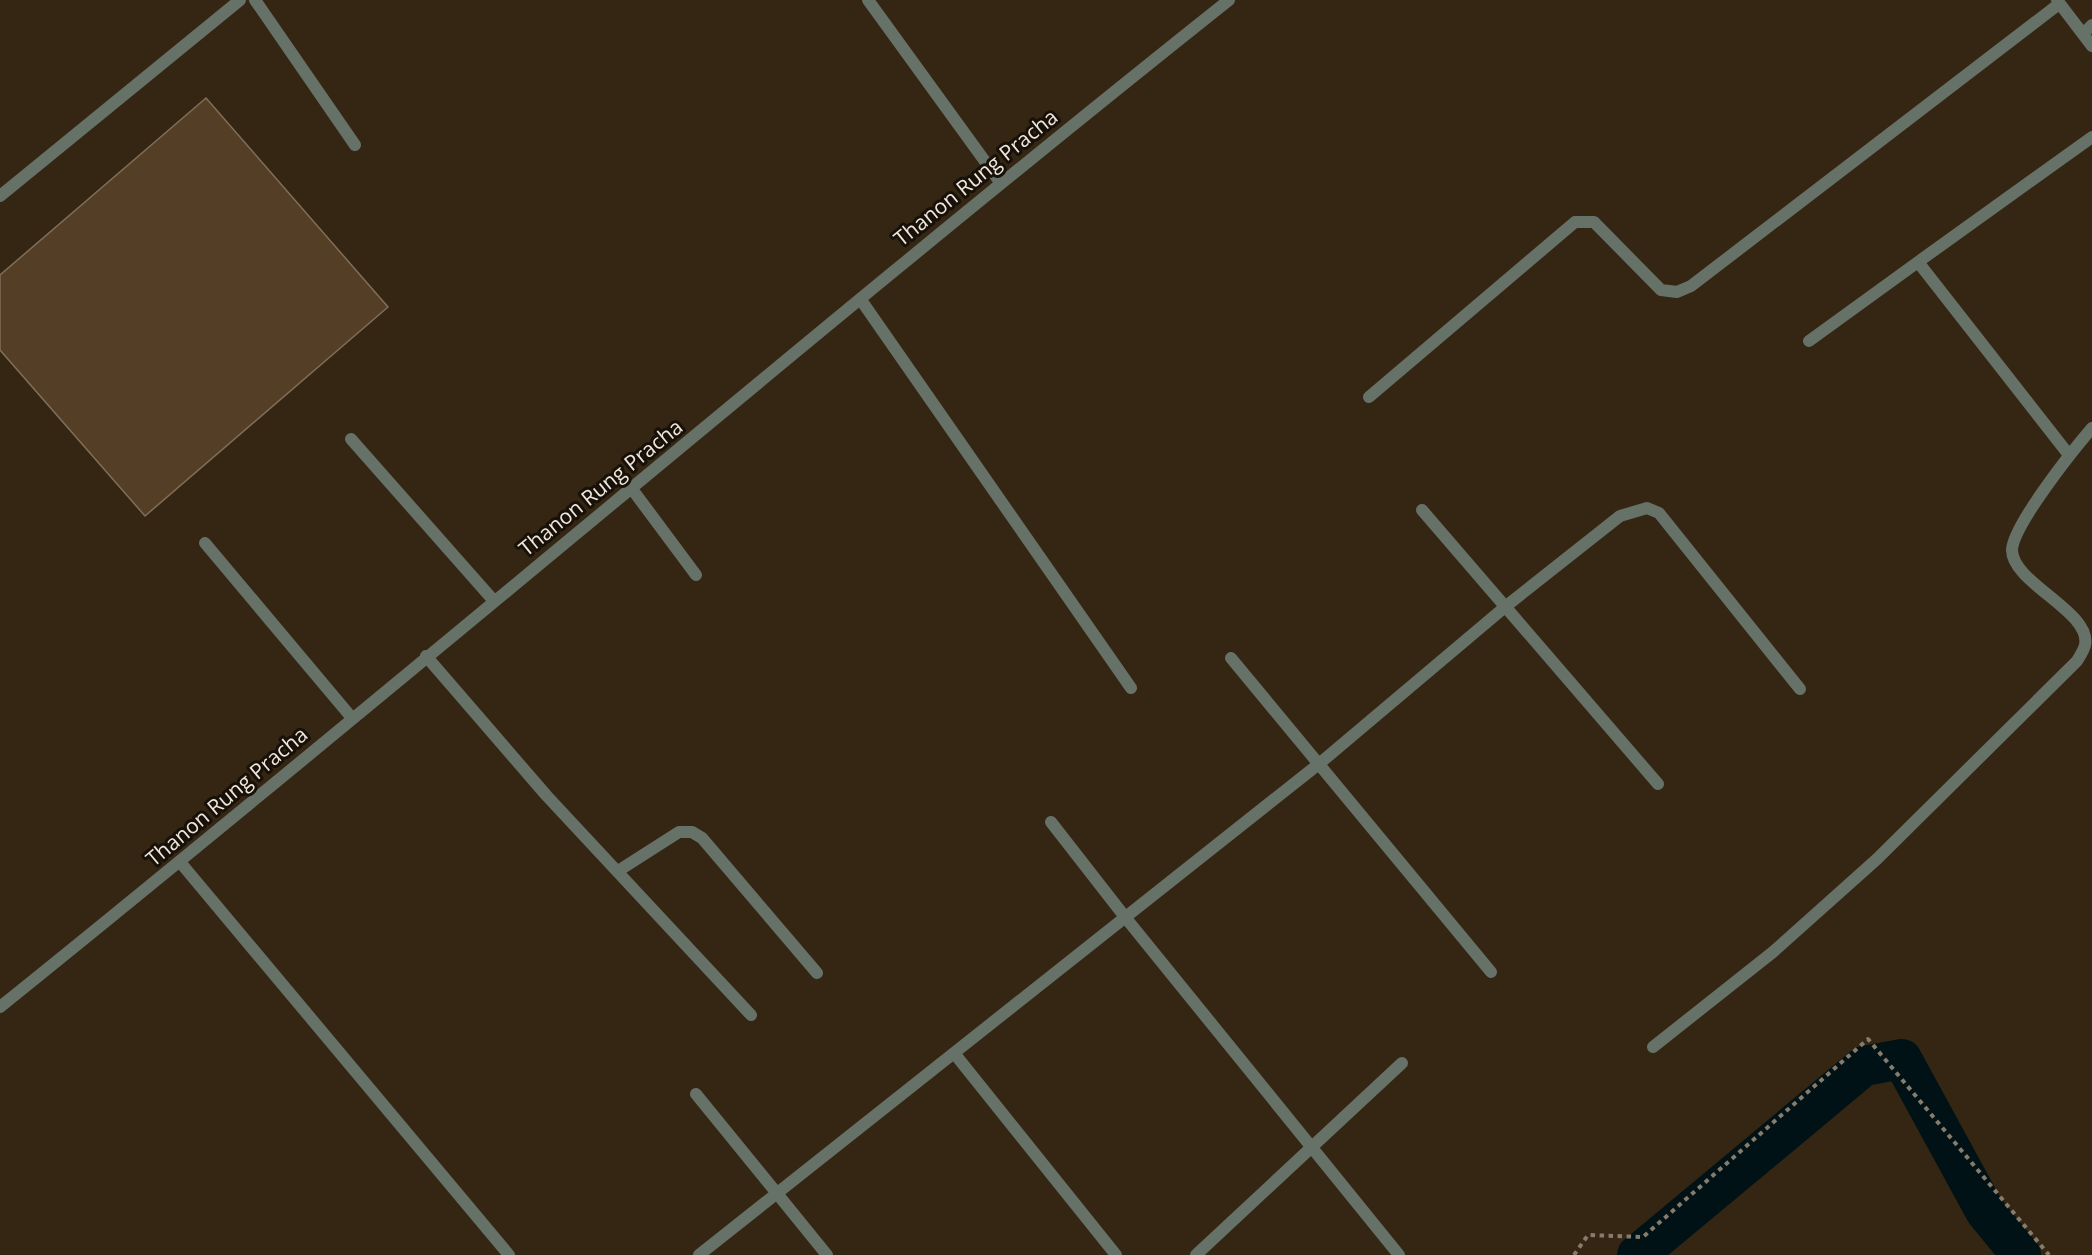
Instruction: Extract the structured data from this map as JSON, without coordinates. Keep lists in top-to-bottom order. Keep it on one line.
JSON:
{"streets":{"street":["Thanon Rung Pracha"]}}
